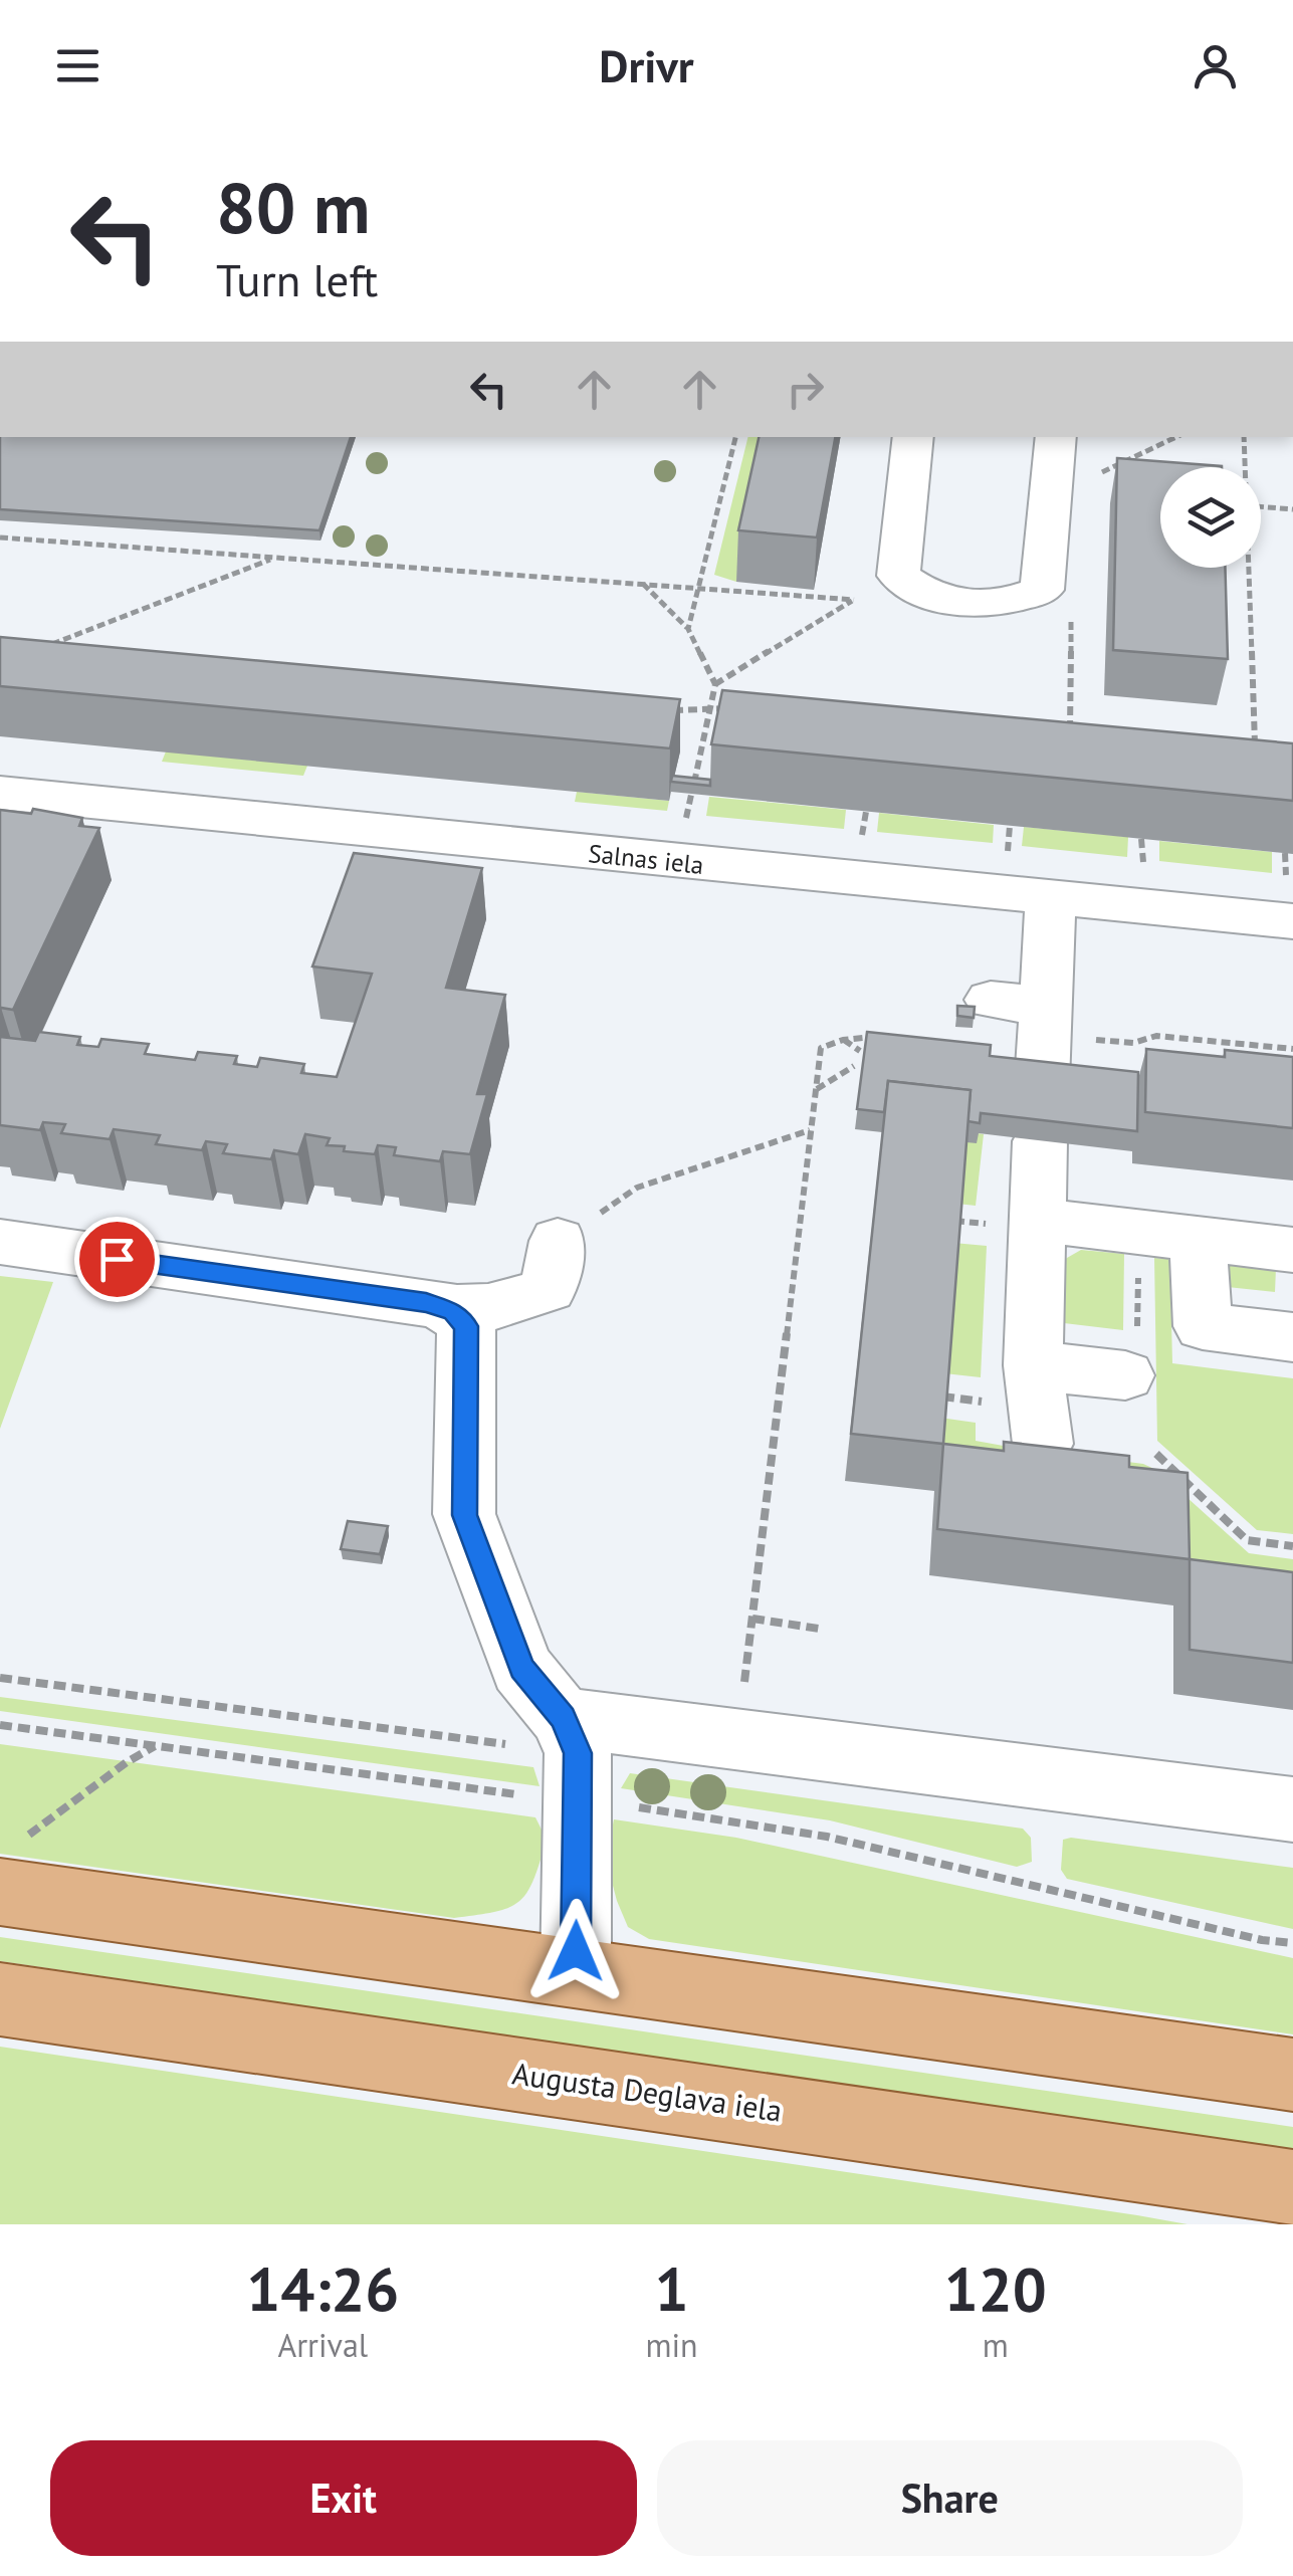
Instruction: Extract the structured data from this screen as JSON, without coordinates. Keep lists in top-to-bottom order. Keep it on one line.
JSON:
{"streets":{"main road":["Augusta Deglava iela"],"street":["Salnas iela"]},"page":{"header":"Drivr","turn":["80 m","Turn left"],"eta":["14:26","Arrival","1","min","120","m"],"buttons":["Exit","Share"]}}
